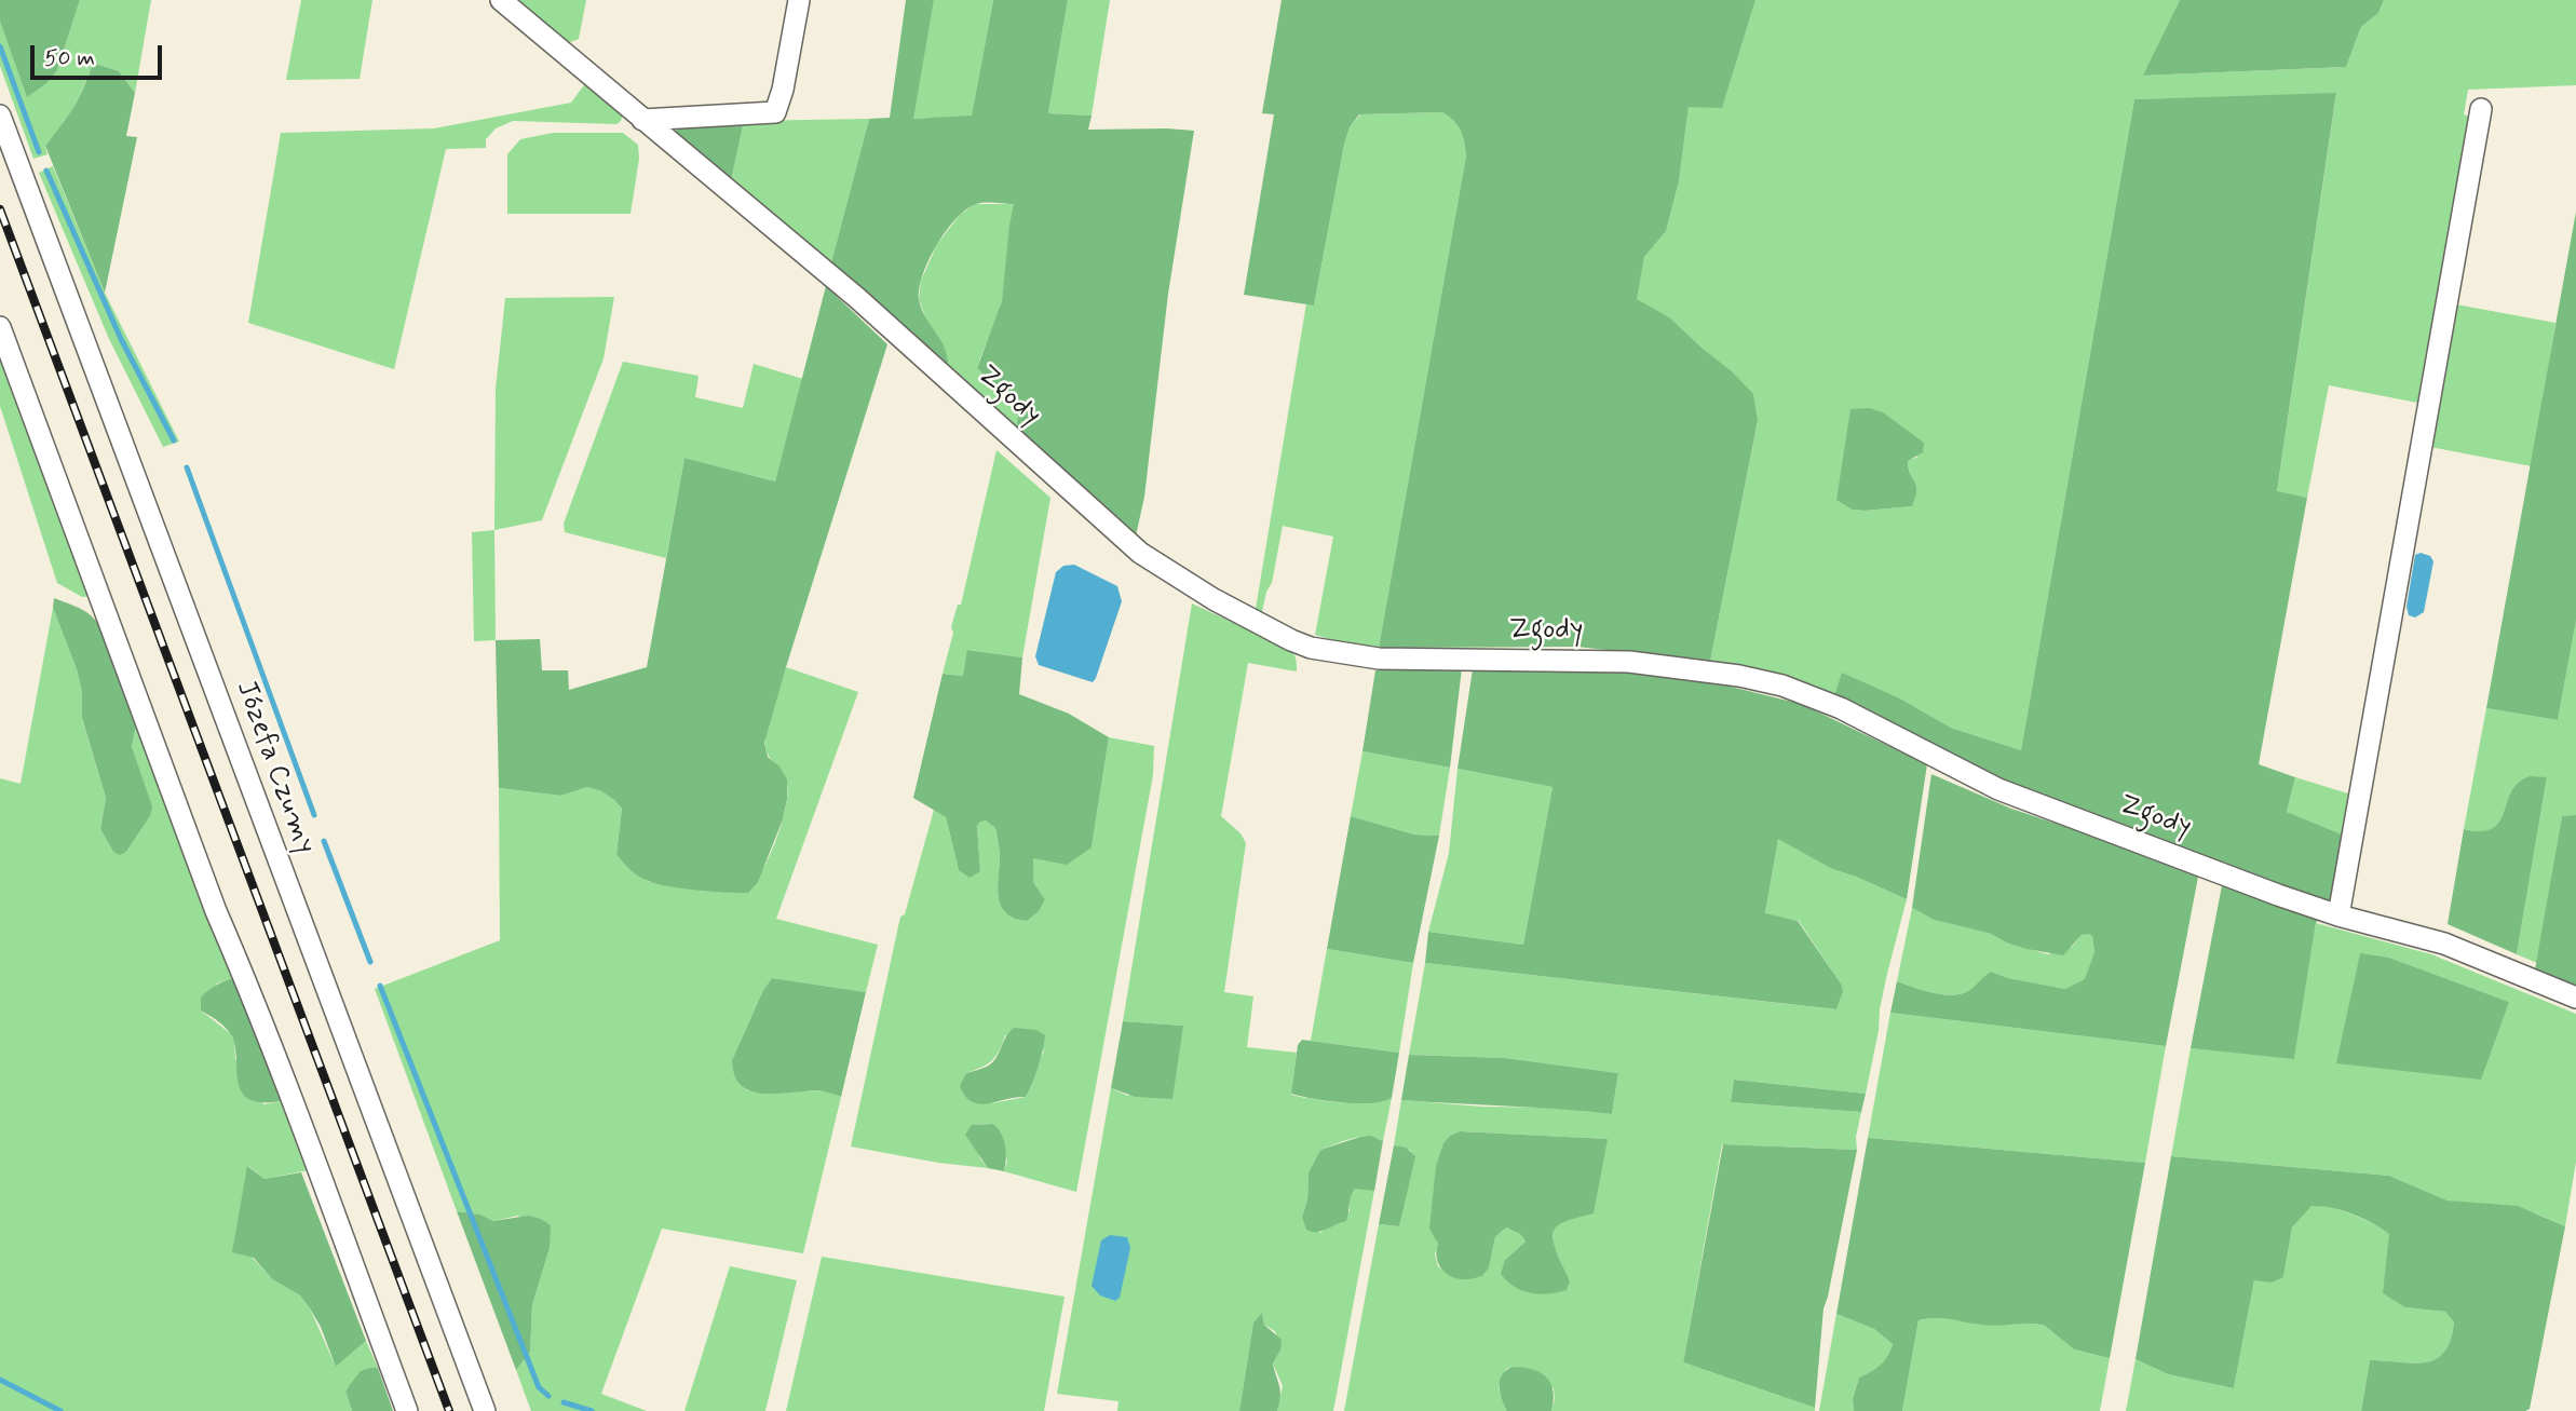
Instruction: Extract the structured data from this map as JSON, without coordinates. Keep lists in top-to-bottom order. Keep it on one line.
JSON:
{"streets":{"street":["Zgody","Józefa Czumy"]},"scale_bar":"50 m"}
